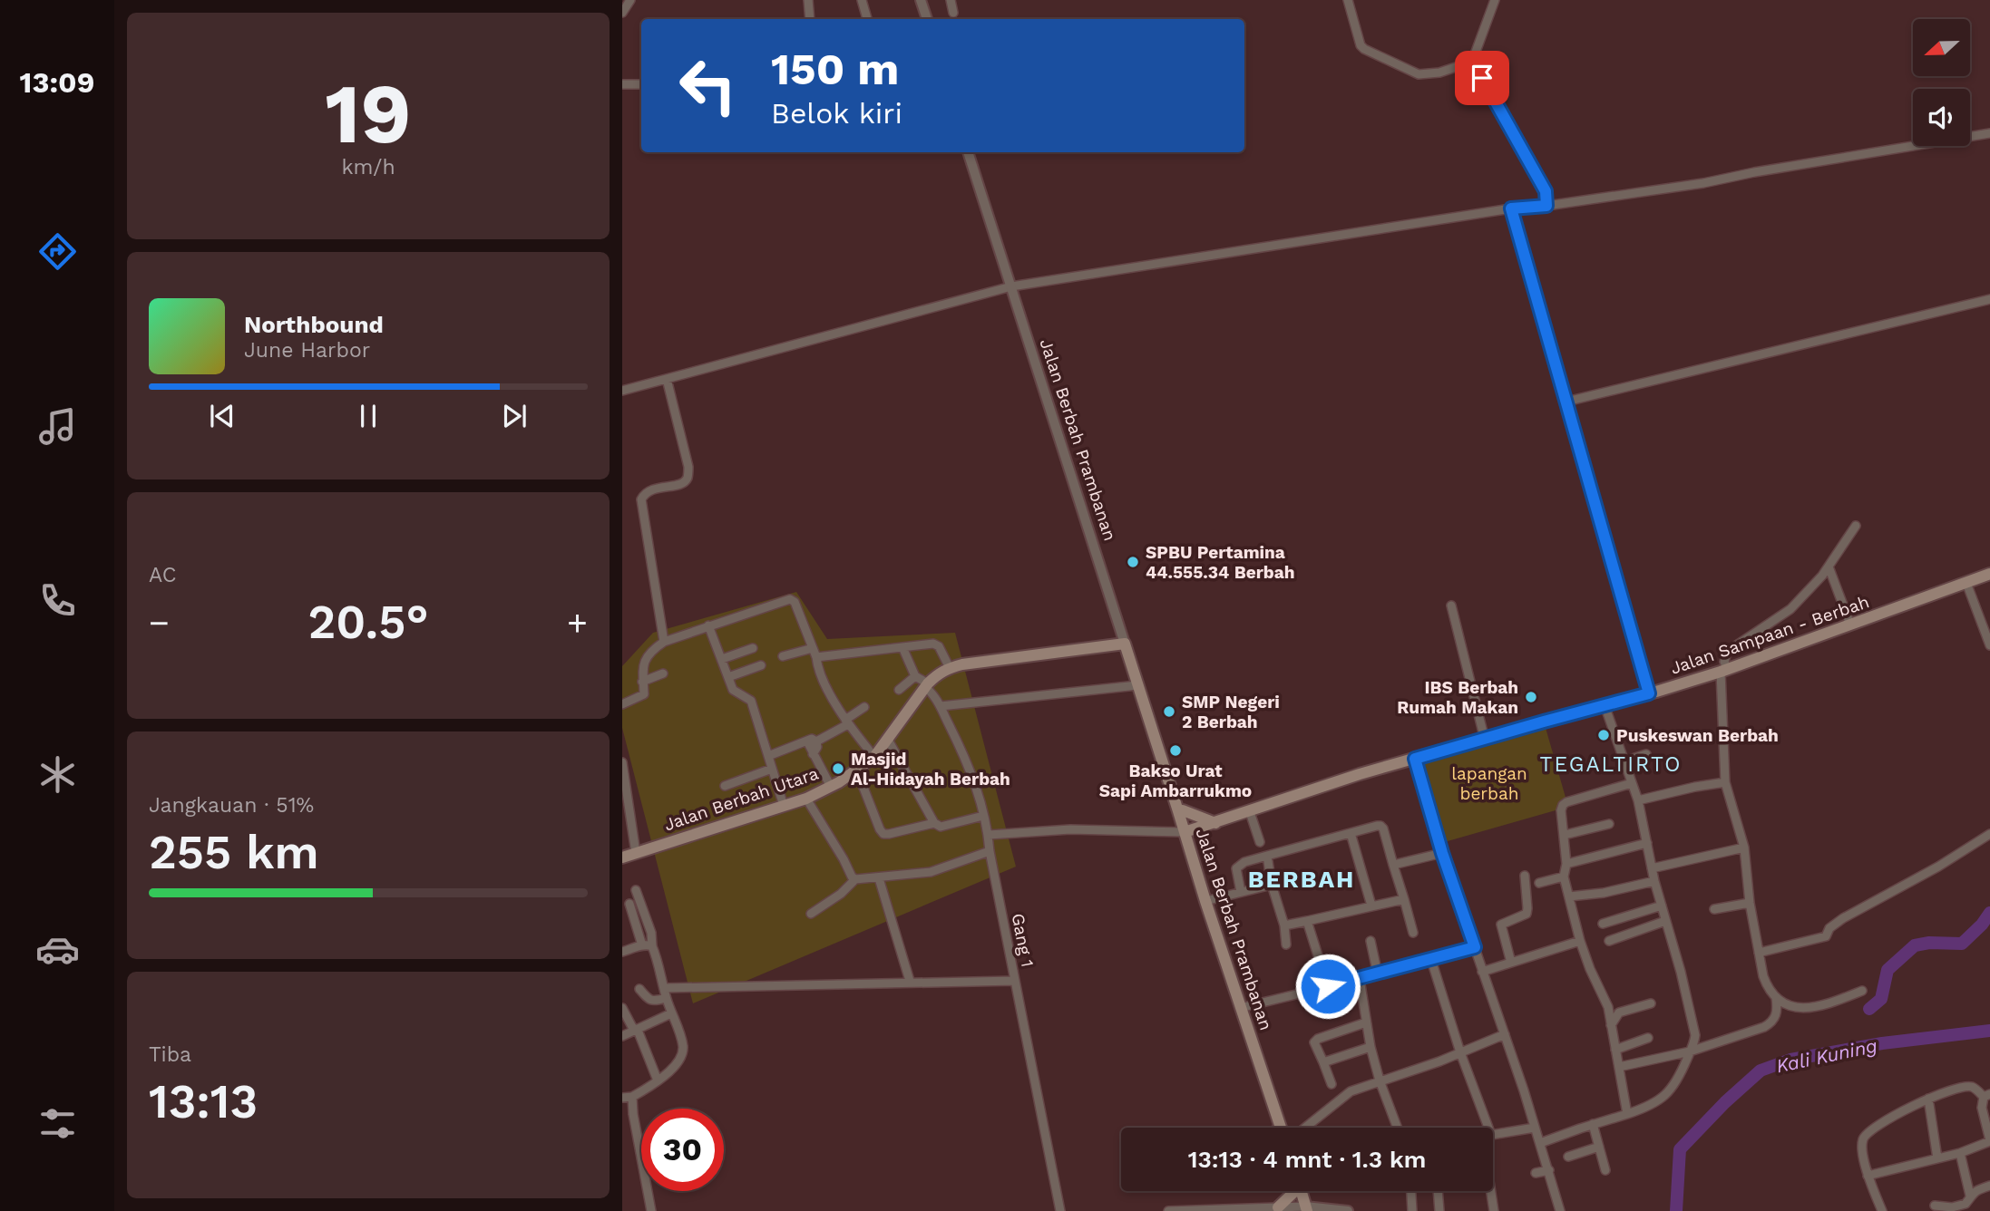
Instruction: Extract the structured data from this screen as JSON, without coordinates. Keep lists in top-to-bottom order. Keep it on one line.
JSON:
{"streets":{"main road":["Jalan Berbah Prambanan","Jalan Sampaan - Berbah","Jalan Berbah Utara"],"street":["Gang 1"]},"crossings":[["Jalan Berbah Prambanan","Jalan Sampaan - Berbah"],["Jalan Berbah Prambanan","Jalan Berbah Utara"],["Jalan Berbah Utara","Gang 1"]],"districts":["TEGALTIRTO","BERBAH"],"water":["Kali Kuning"],"parks":["lapangan berbah"],"places":["SPBU Pertamina 44.555.34 Berbah","IBS Berbah Rumah Makan","SMP Negeri 2 Berbah","Puskeswan Berbah","Bakso Urat Sapi Ambarrukmo","Masjid Al-Hidayah Berbah"],"north":"left","page":{"tabs":"13:09","tile":[["19","km/h"],"AC",["Jangkauan · 51%","255 km"],["Tiba","13:13"]],"turn":["150 m","Belok kiri"],"song":["Northbound","June Harbor"],"heat":["−","20.5°","+"],"limit":"30","trip":"13:13 · 4 mnt · 1.3 km"}}
